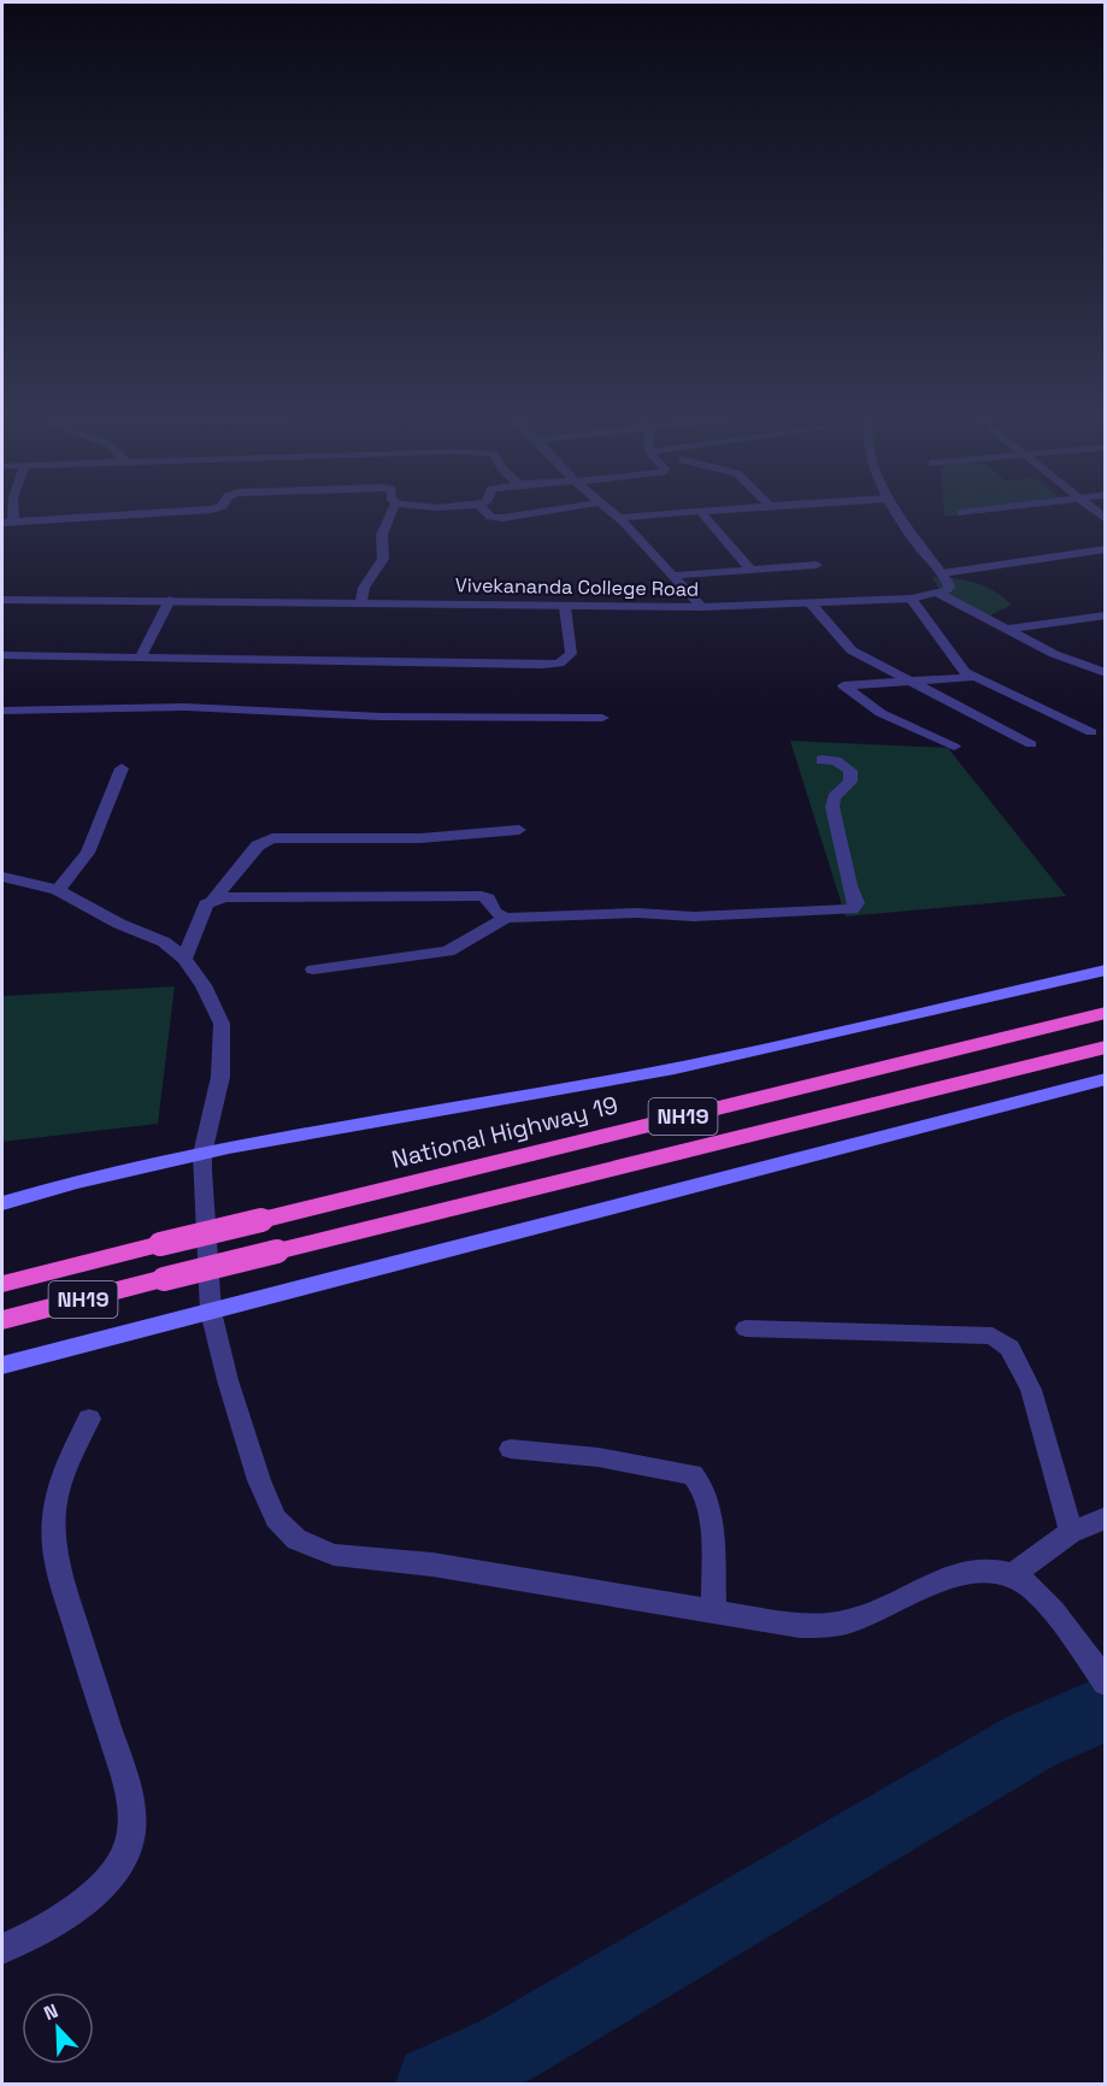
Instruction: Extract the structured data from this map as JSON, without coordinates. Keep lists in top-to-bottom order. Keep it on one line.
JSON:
{"streets":{"highway":["NH19","National Highway 19"],"street":["Vivekananda College Road"]},"north":"top left"}
